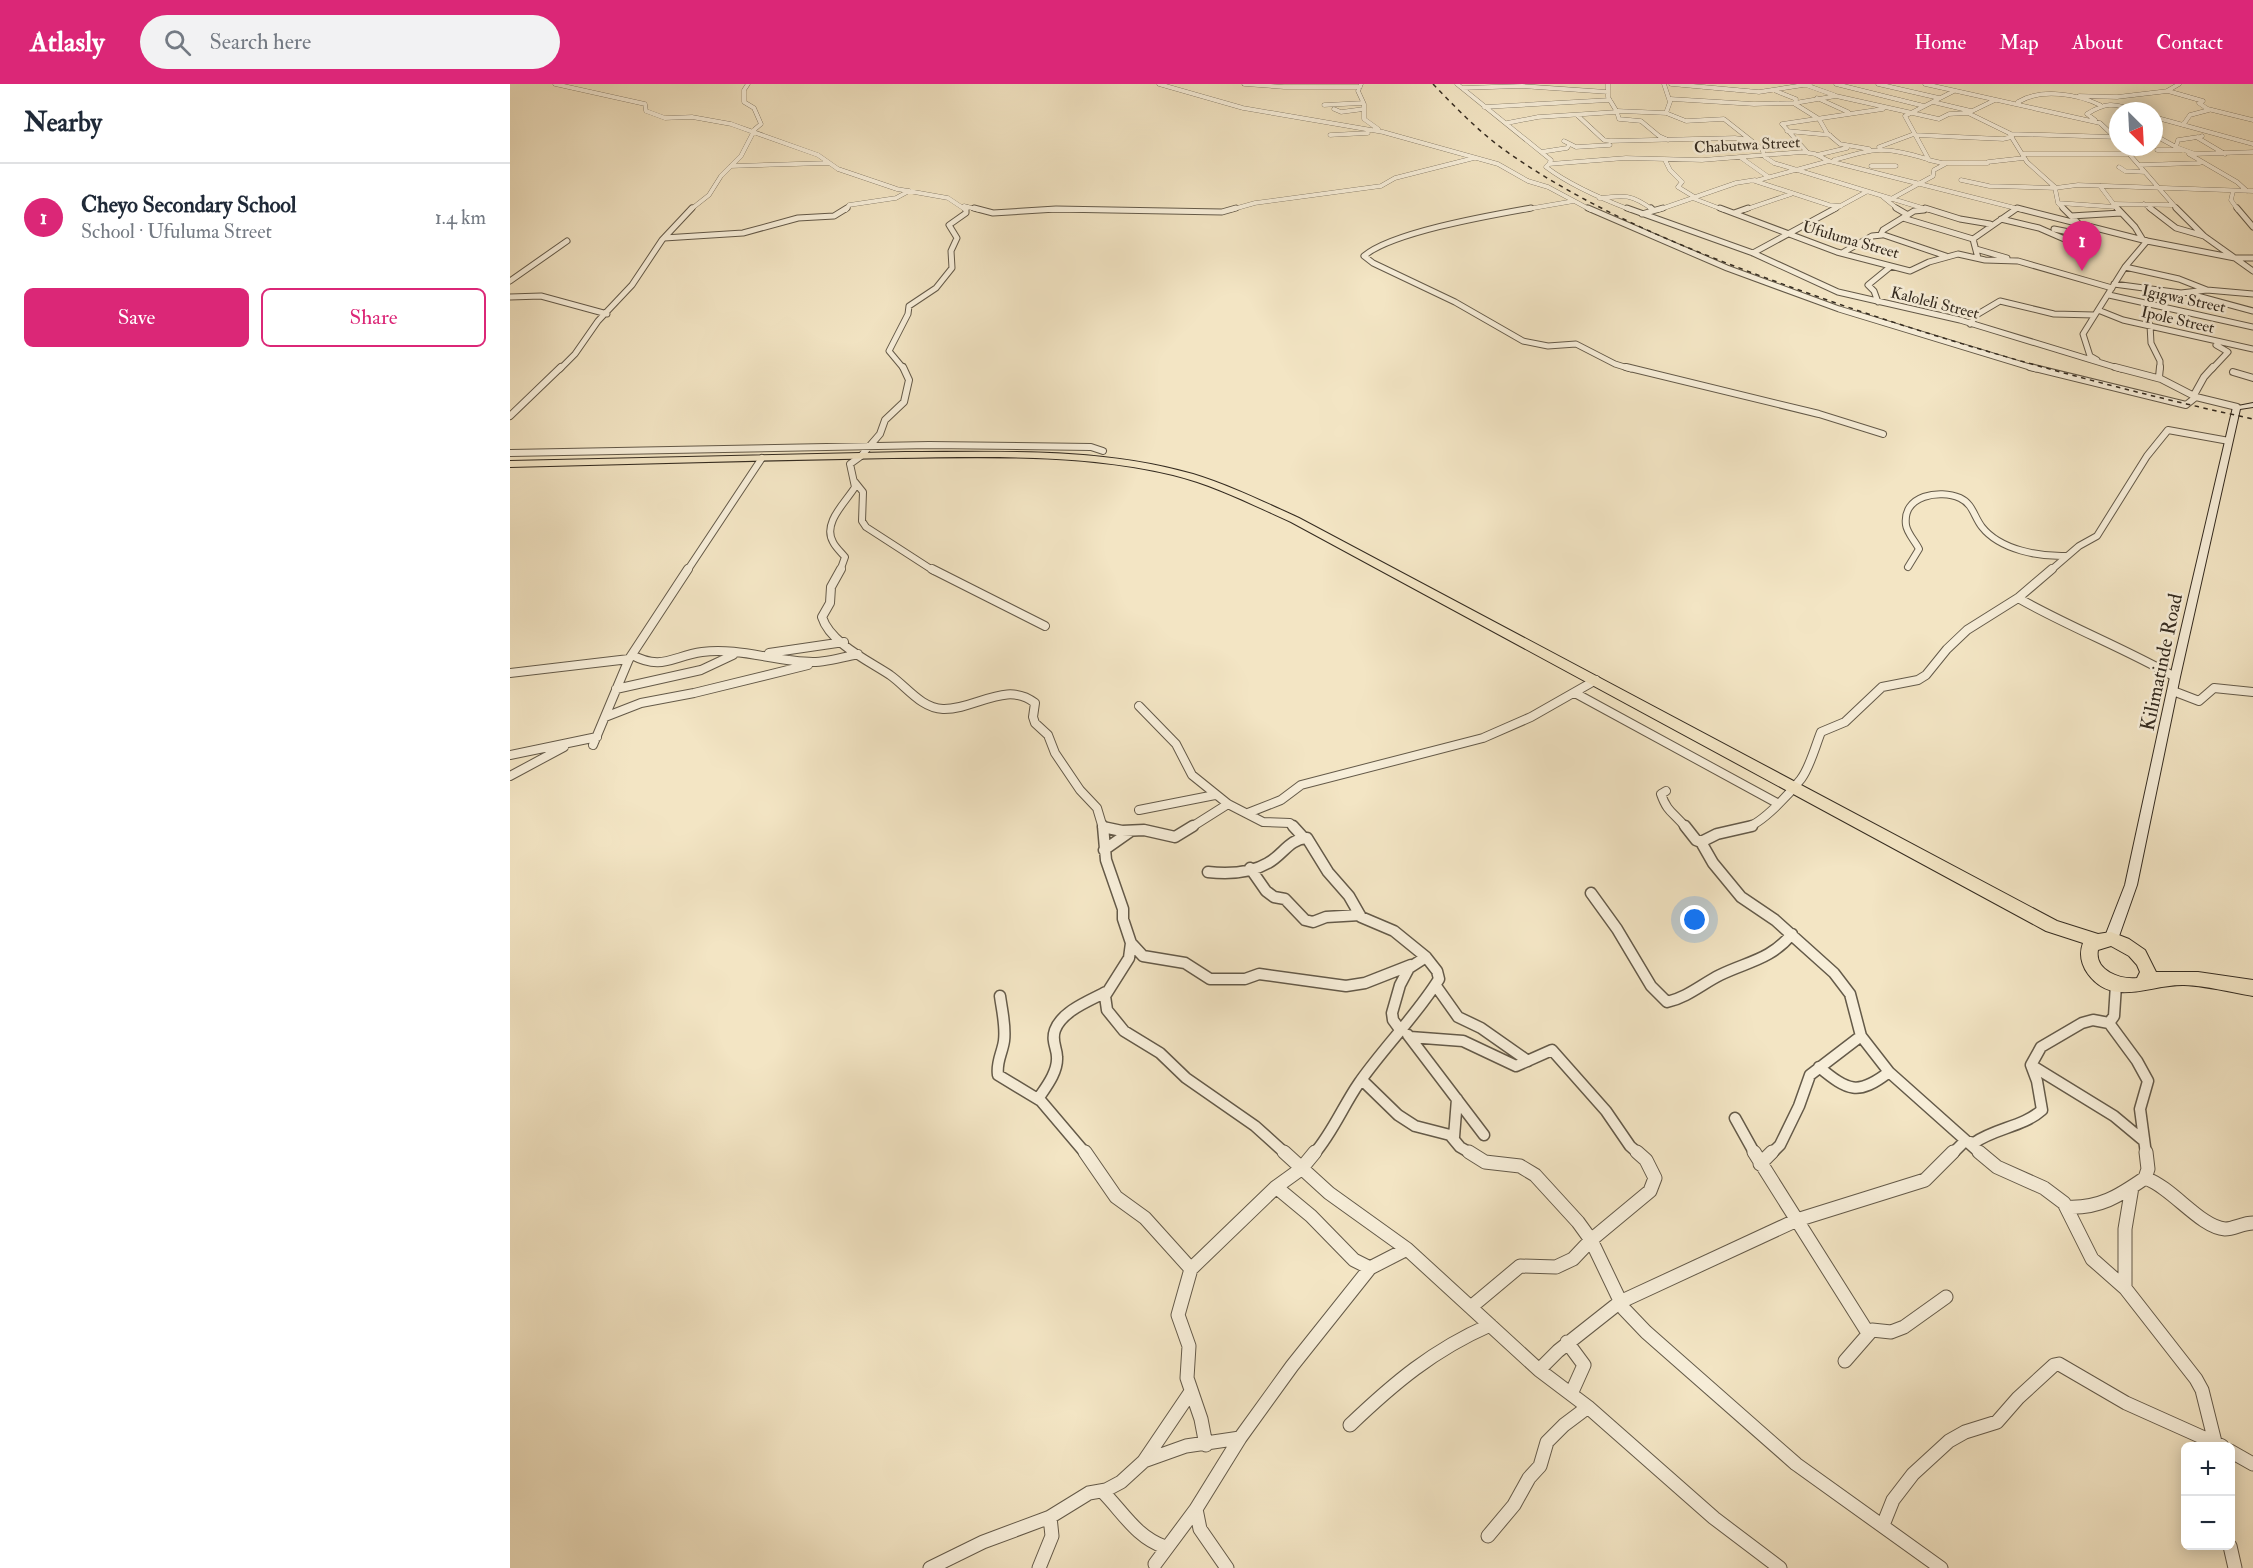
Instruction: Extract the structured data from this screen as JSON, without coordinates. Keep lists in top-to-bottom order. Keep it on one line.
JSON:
{"streets":{"main road":["Kilimatinde Road"],"street":["Chabutwa Street","Ufuluma Street","Igigwa Street","Kaloleli Street","Ipole Street"]},"crossings":[["Kaloleli Street","Kilimatinde Road"]],"north":"bottom right","page":{"header":"Atlasly","search":"Search here","nav":["Home","Map","About","Contact"],"heading":"Nearby","list":[{"mark":"1","name":"Cheyo Secondary School","note":"School · Ufuluma Street","value":"1.4 km"}],"pins":"1","buttons":["Save","Share"],"map_buttons":["+","−"]}}
